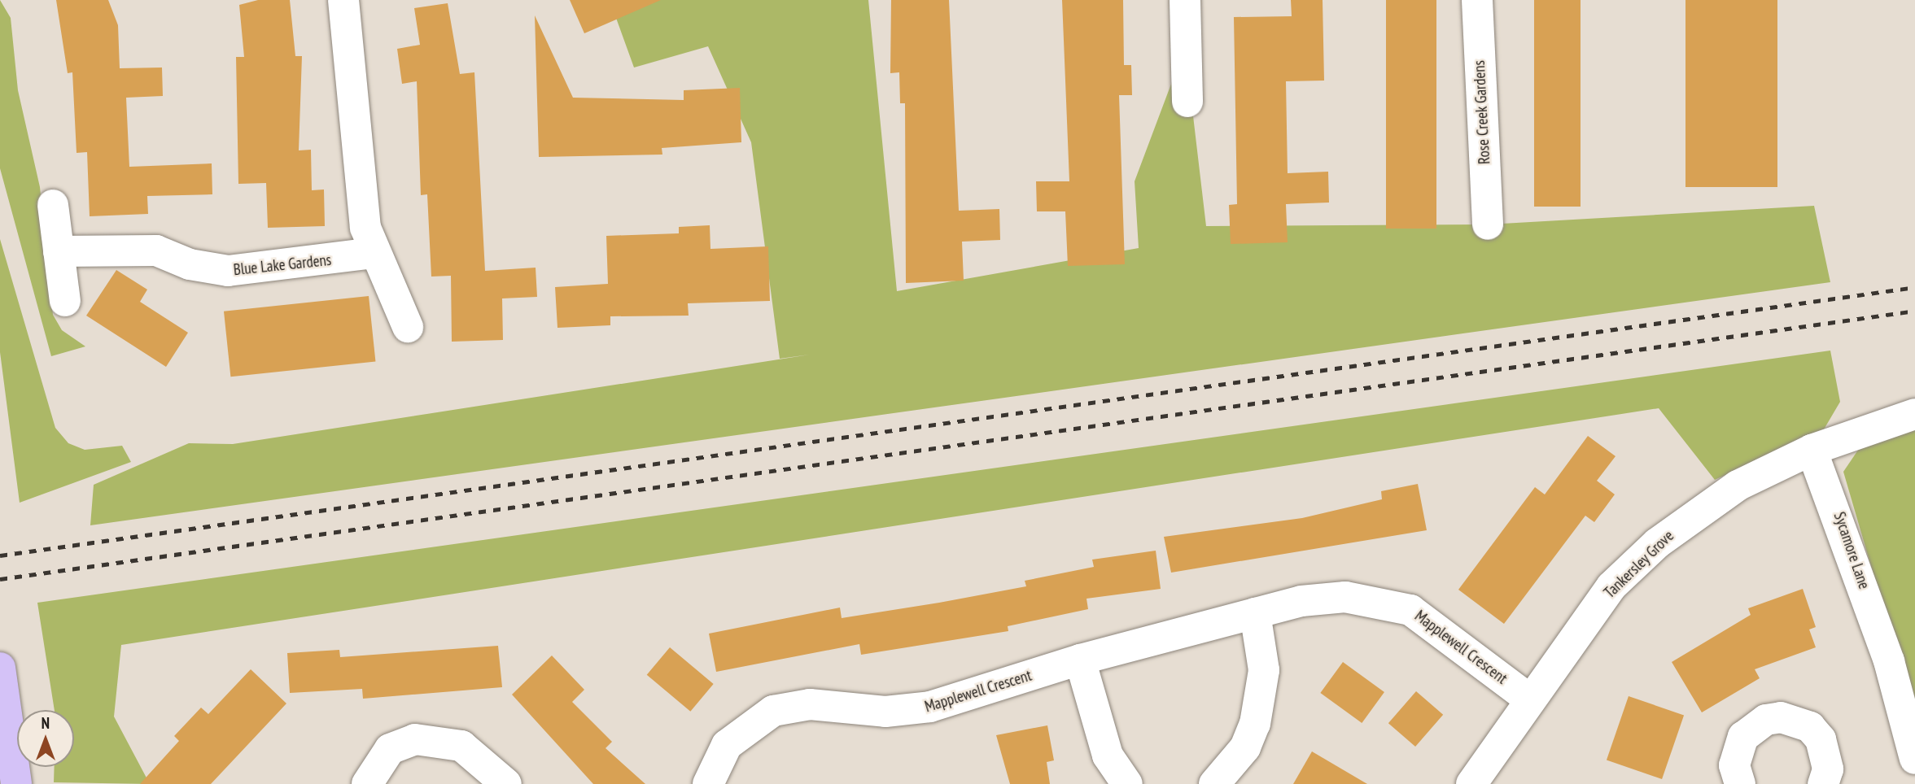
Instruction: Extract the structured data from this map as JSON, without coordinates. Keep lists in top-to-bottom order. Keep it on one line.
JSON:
{"streets":{"street":["Rose Creek Gardens","Blue Lake Gardens","Sycamore Lane","Tankersley Grove","Mapplewell Crescent"]},"crossings":[["Sycamore Lane","Tankersley Grove"],["Tankersley Grove","Mapplewell Crescent"]],"north":"top"}
